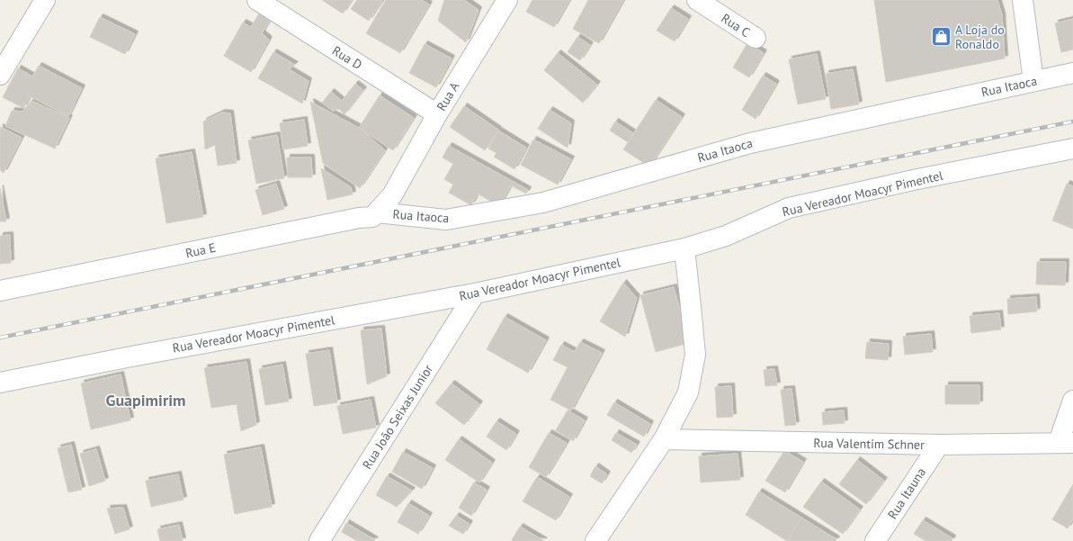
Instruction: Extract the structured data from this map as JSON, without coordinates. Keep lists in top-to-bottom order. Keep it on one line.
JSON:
{"streets":{"street":["Rua C","Rua D","Rua Itaoca","Rua A","Rua Vereador Moacyr Pimentel","Rua E","Rua João Seixas Junior","Rua Valentim Schner","Rua Itauna"]},"crossings":[["Rua D","Rua A"],["Rua Itaoca","Rua A"],["Rua Itaoca","Rua E"],["Rua A","Rua E"],["Rua Vereador Moacyr Pimentel","Rua João Seixas Junior"],["Rua Valentim Schner","Rua Itauna"]],"districts":["Guapimirim"],"places":{"shop":["A Loja do Ronaldo"]}}
